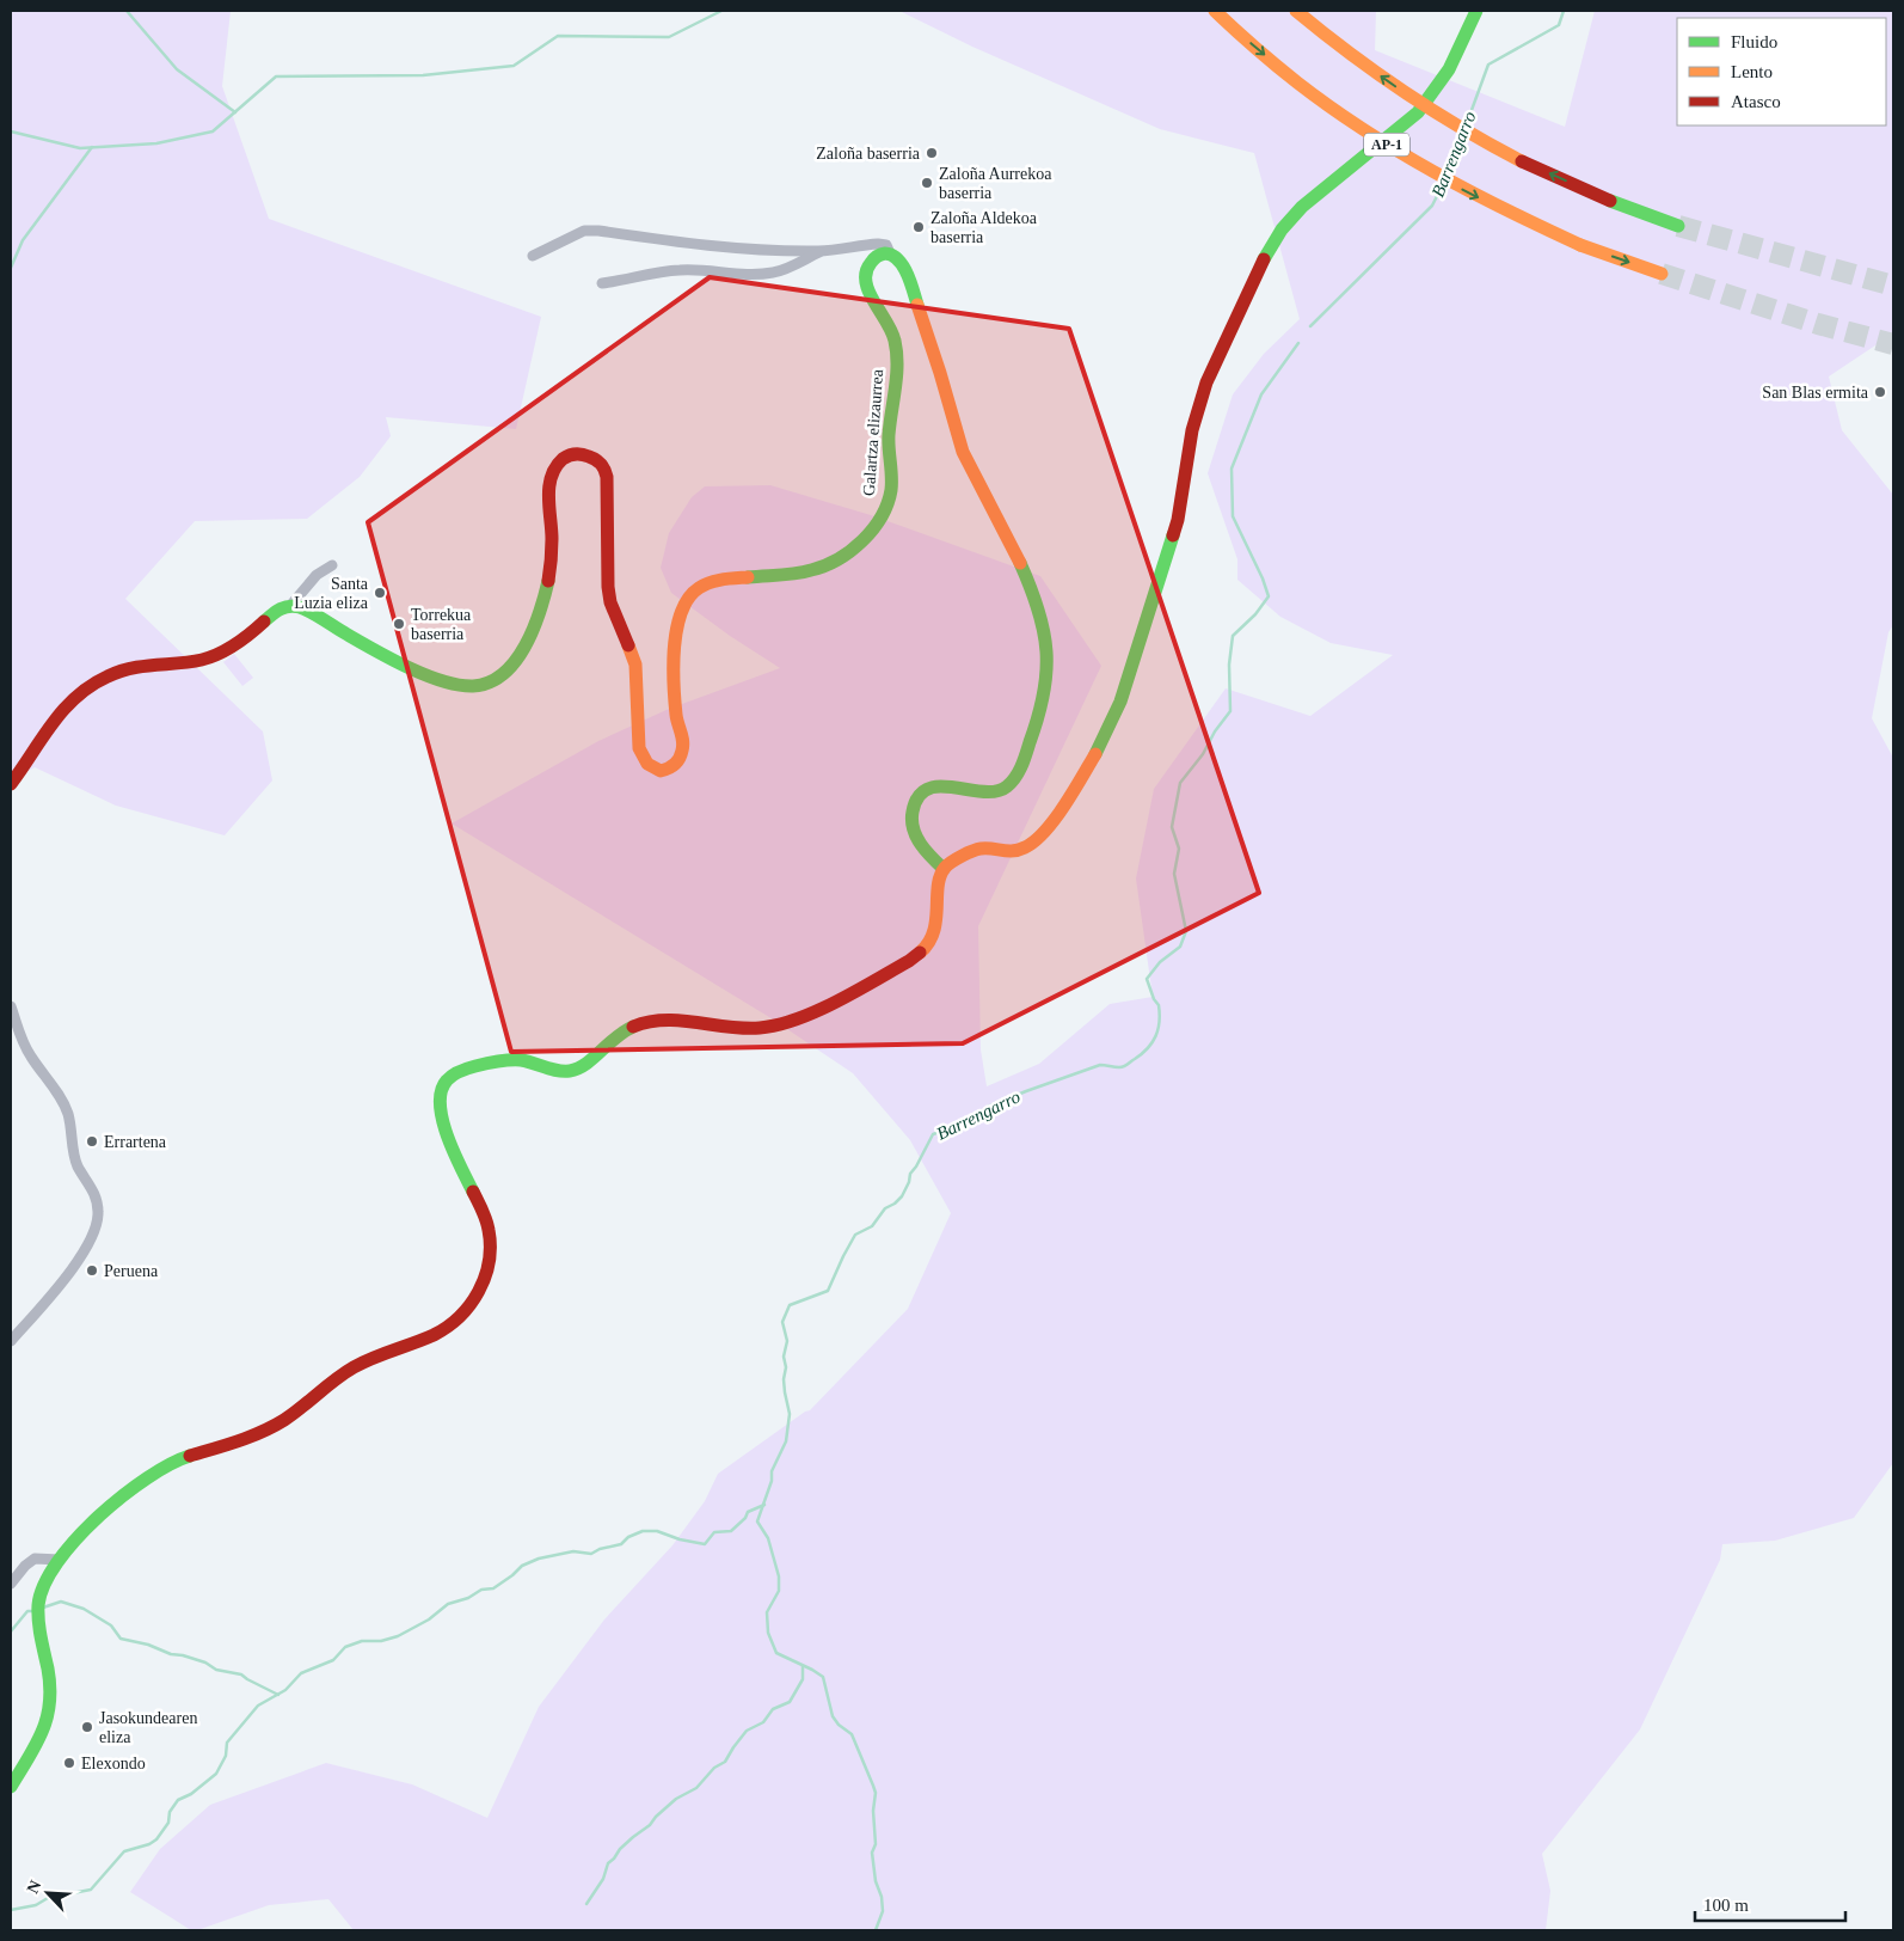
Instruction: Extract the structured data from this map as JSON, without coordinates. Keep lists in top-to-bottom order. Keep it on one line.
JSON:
{"streets":{"main road":["AP-1","Galartza elizaurrea"]},"water":["Barrengarro"],"places":["Zaloña baserria","Zaloña Aurrekoa baserria","Zaloña Aldekoa baserria","San Blas ermita","Santa Luzia eliza","Torrekua baserria","Errartena","Peruena","Jasokundearen eliza","Elexondo"],"legend":["Fluido","Lento","Atasco"],"scale_bar":"100 m","north":"top left"}
